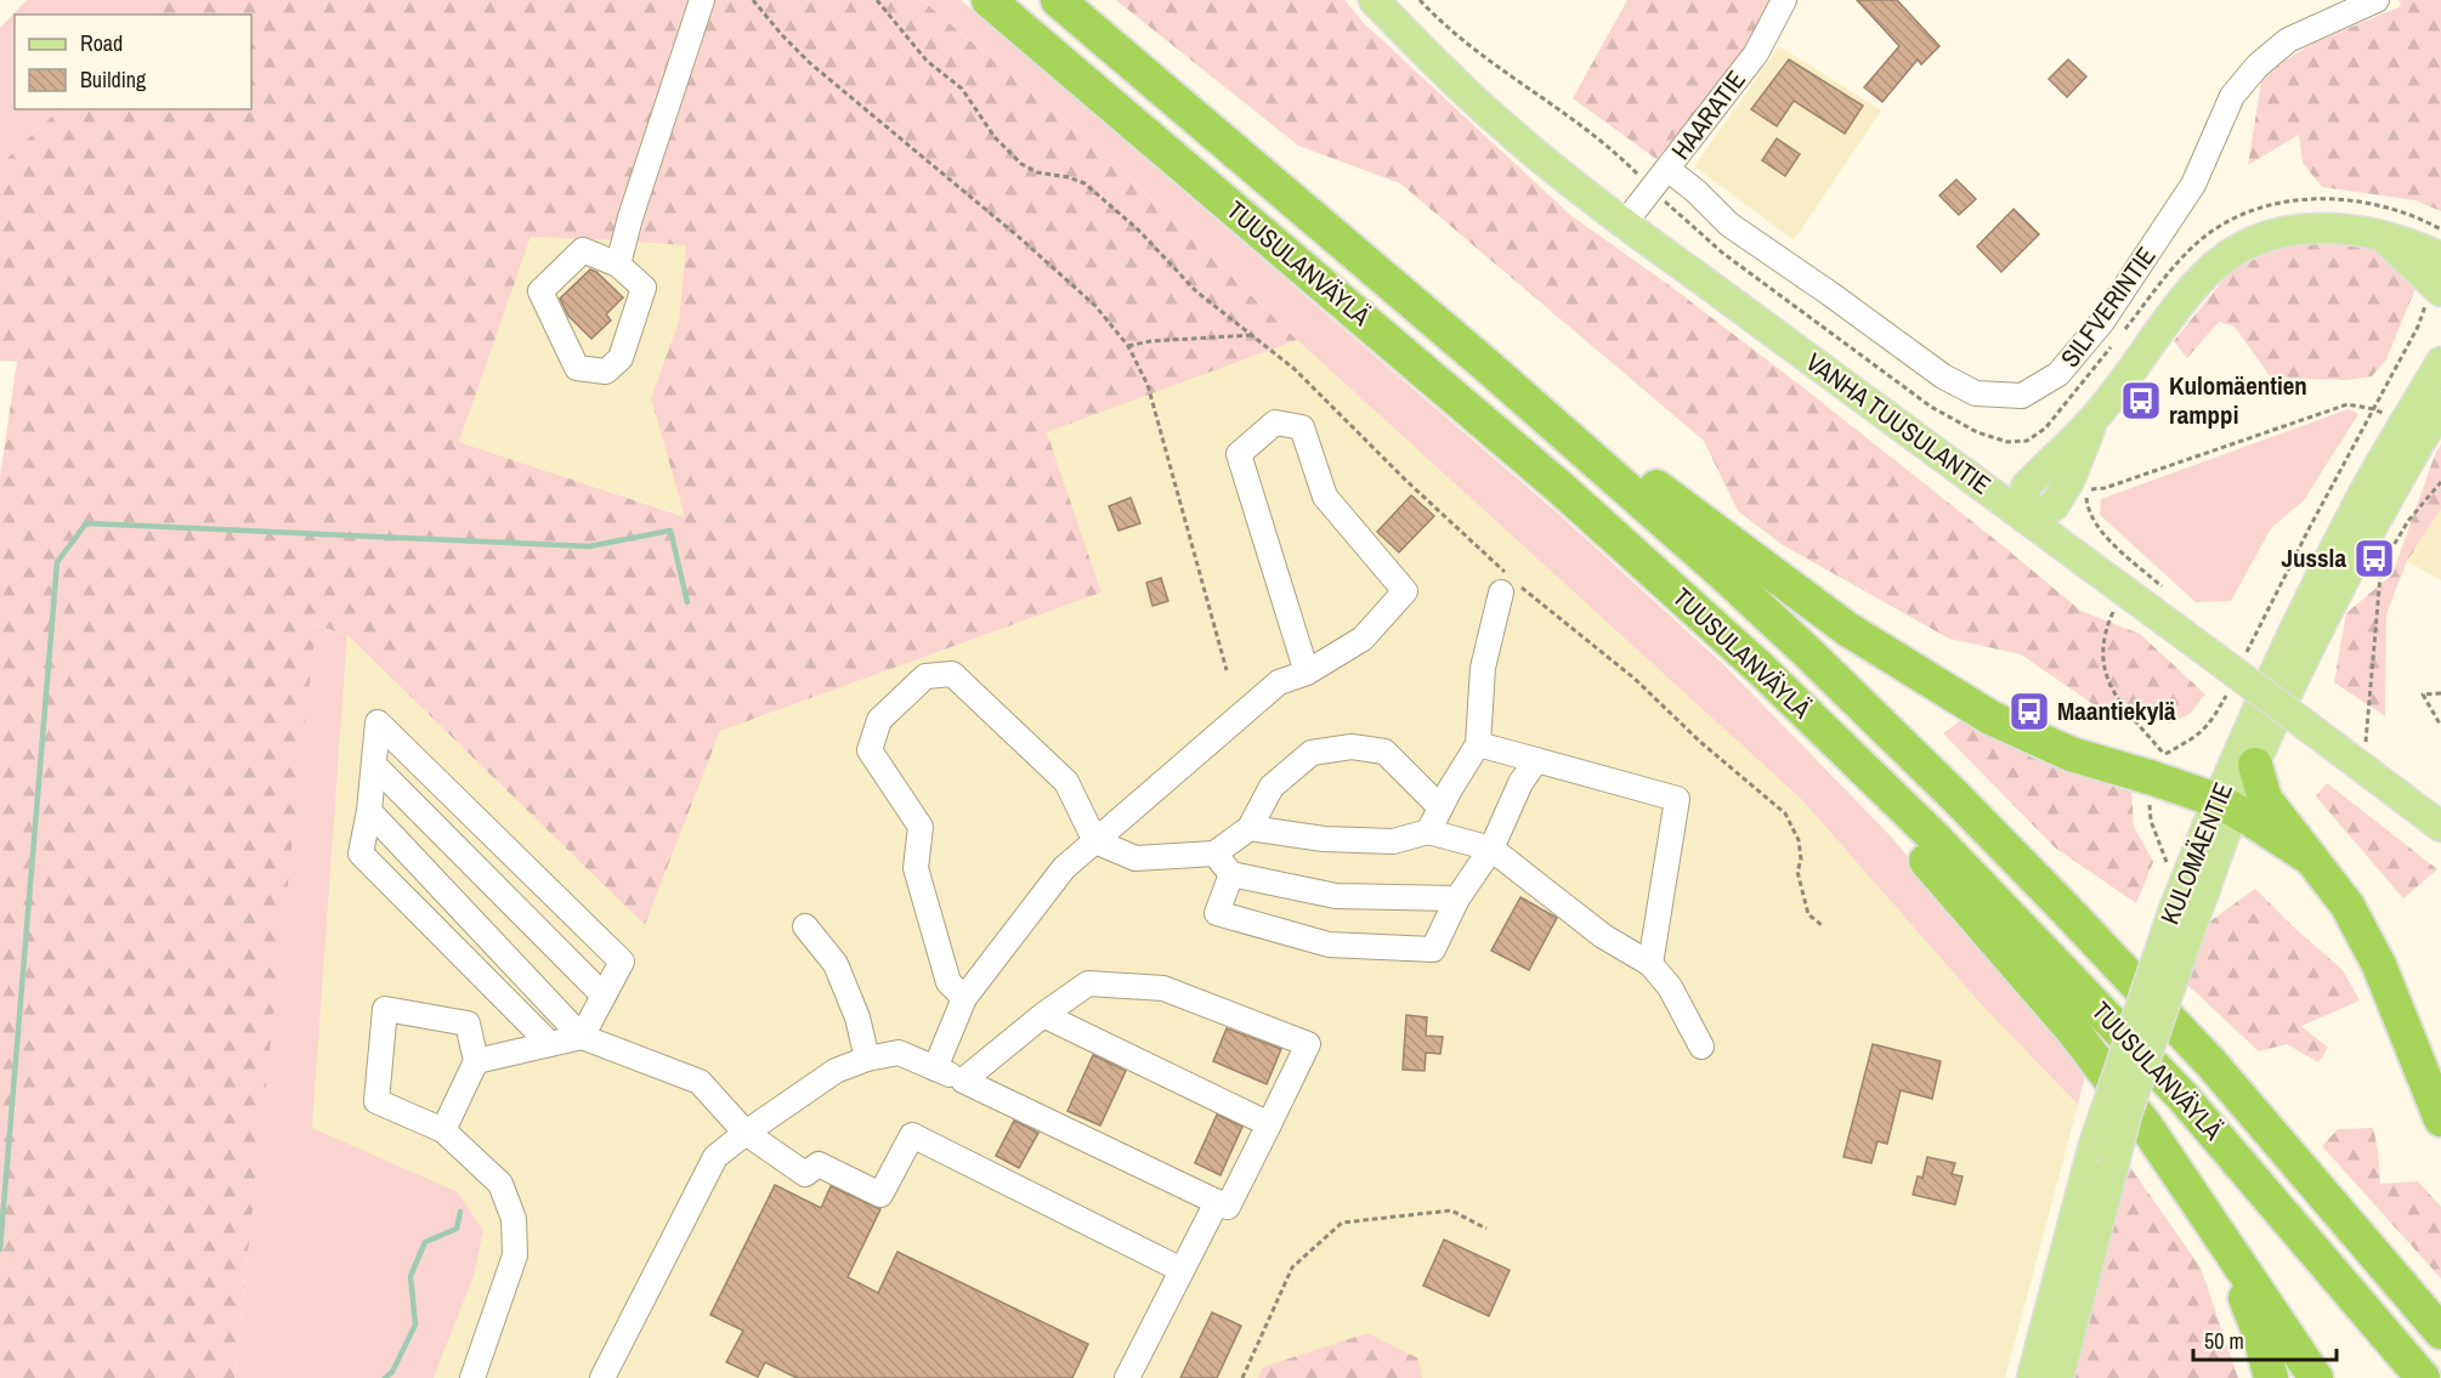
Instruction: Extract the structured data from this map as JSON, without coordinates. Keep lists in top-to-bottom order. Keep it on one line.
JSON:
{"streets":{"highway":["TUUSULANVÄYLÄ"],"main road":["VANHA TUUSULANTIE","KULOMÄENTIE"],"street":["HAARATIE","SILFVERINTIE"]},"crossings":[["HAARATIE","SILFVERINTIE"],["HAARATIE","VANHA TUUSULANTIE"]],"places":{"bus stop":["Kulomäentien ramppi","Jussla","Maantiekylä"]},"legend":["Road","Building"],"scale_bar":"50 m"}
